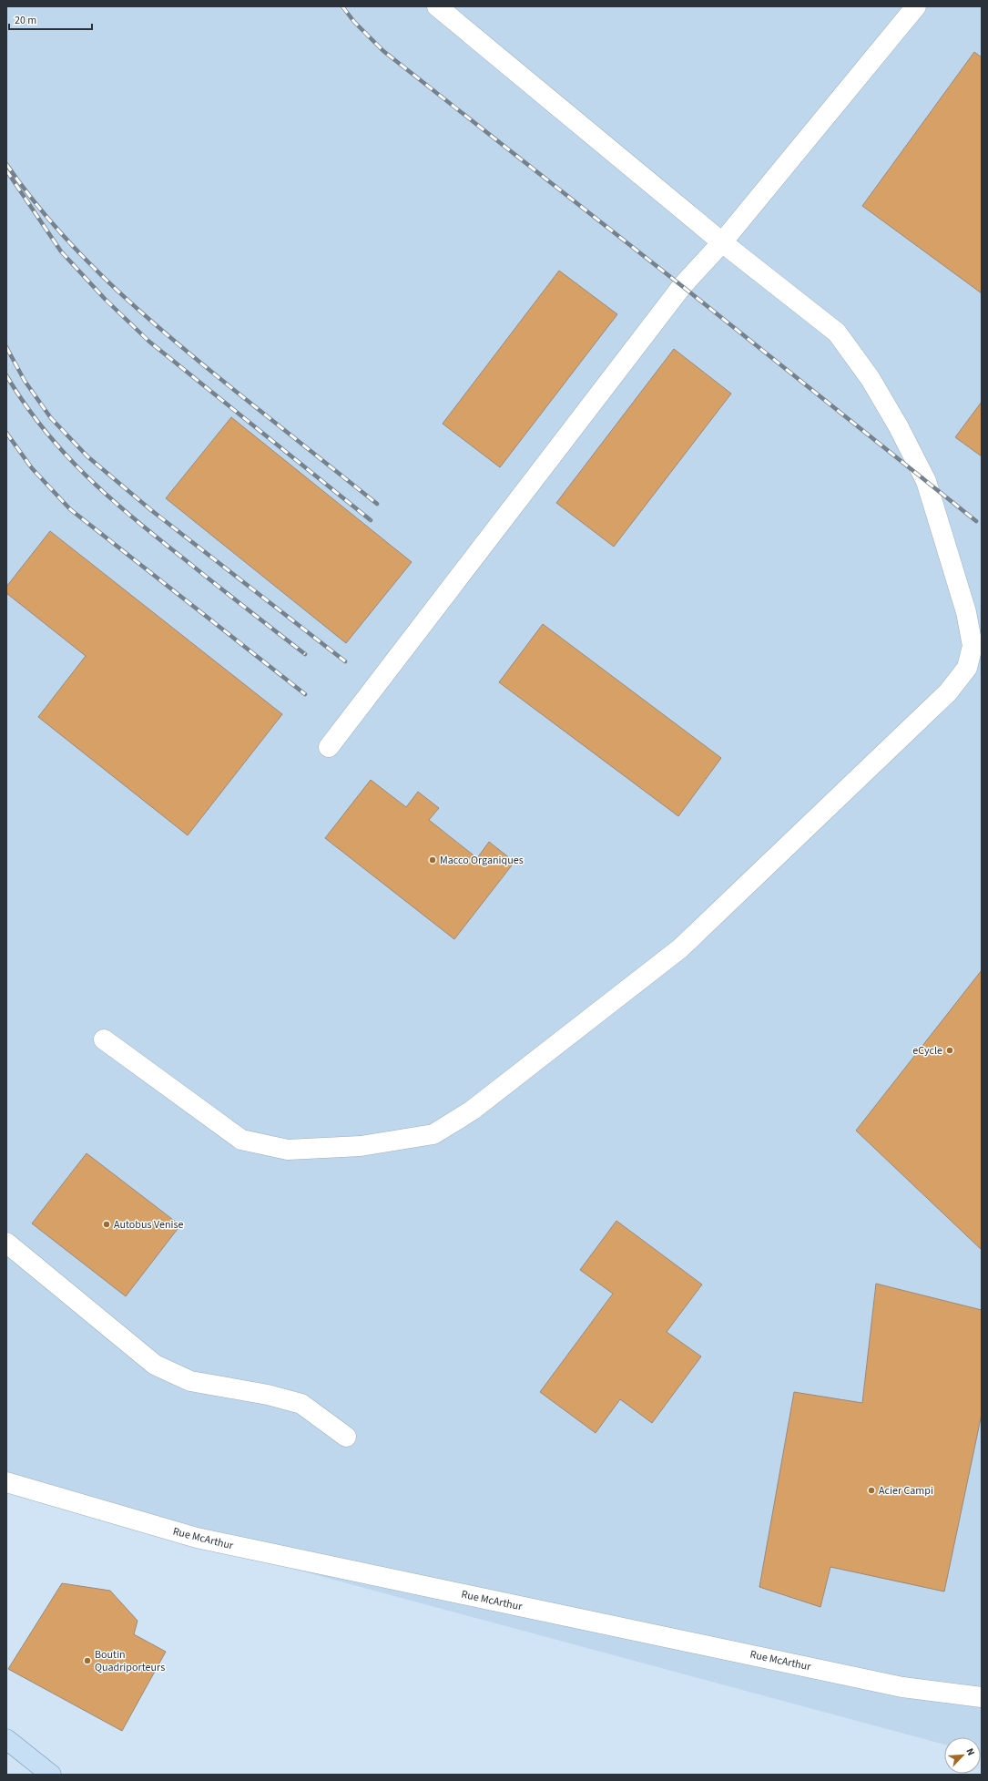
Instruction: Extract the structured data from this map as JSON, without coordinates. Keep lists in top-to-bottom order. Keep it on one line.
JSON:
{"streets":{"street":["Rue McArthur"]},"places":["Macco Organiques","eCycle","Autobus Venise","Acier Campi","Boutin Quadriporteurs"],"scale_bar":"20 m","north":"top right"}
